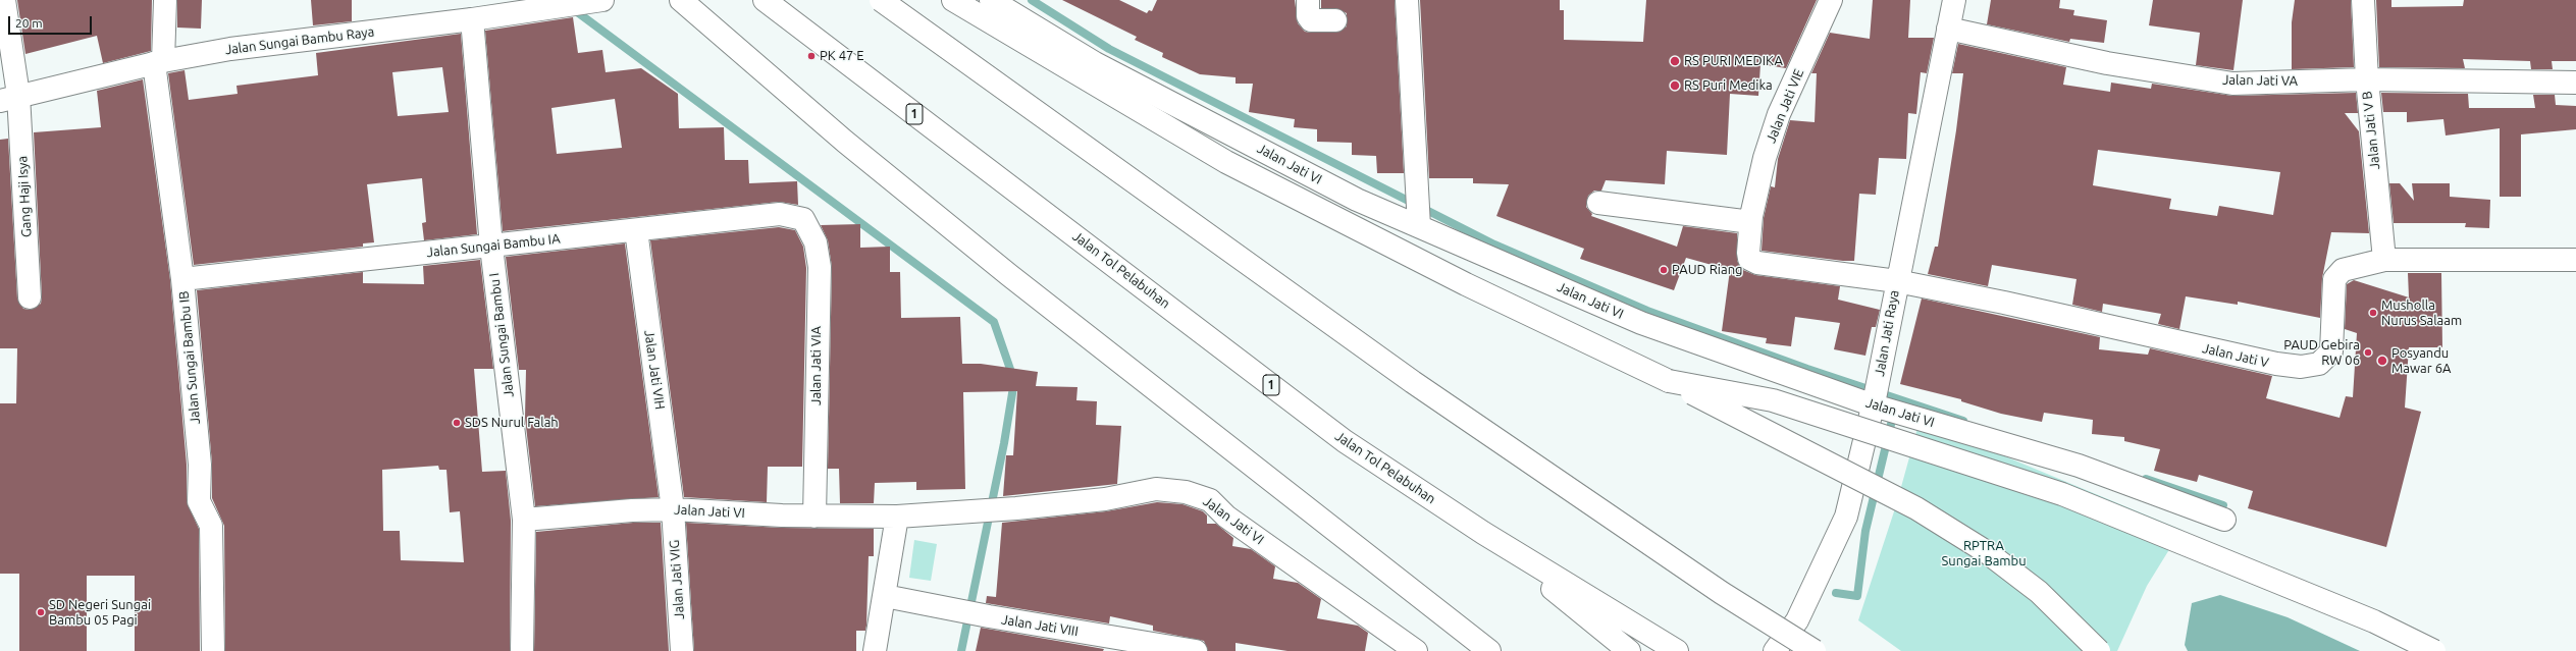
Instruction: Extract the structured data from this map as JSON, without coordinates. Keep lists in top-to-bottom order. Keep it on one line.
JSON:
{"streets":{"main road":["Jalan Sungai Bambu Raya","Jalan Jati VA","Jalan Jati VIE","1","Jalan Jati V B","Jalan Jati VI","Gang Haji Isya","Jalan Sungai Bambu IA","Jalan Tol Pelabuhan","Jalan Jati Raya","Jalan Sungai Bambu I","Jalan Jati V","Jalan Sungai Bambu IB","Jalan Jati VIA","Jalan Jati VIH","Jalan Jati VIG","Jalan Jati VIII"]},"crossings":[["Jalan Sungai Bambu Raya","Gang Haji Isya"],["Jalan Sungai Bambu Raya","Jalan Sungai Bambu I"],["Jalan Sungai Bambu Raya","Jalan Sungai Bambu IB"],["Jalan Jati VA","Jalan Jati V B"],["Jalan Jati VA","Jalan Jati Raya"],["Jalan Jati VIE","Jalan Jati Raya"],["Jalan Jati VIE","Jalan Jati V"],["Jalan Jati V B","Jalan Jati V"],["Jalan Jati VI","Jalan Jati Raya"],["Jalan Jati VI","Jalan Sungai Bambu I"],["Jalan Jati VI","Jalan Jati VIA"],["Jalan Jati VI","Jalan Jati VIH"],["Jalan Jati VI","Jalan Jati VIG"],["Jalan Sungai Bambu IA","Jalan Sungai Bambu I"],["Jalan Sungai Bambu IA","Jalan Sungai Bambu IB"],["Jalan Sungai Bambu IA","Jalan Jati VIA"],["Jalan Sungai Bambu IA","Jalan Jati VIH"],["Jalan Jati Raya","Jalan Jati V"],["Jalan Jati VIH","Jalan Jati VIG"]],"parks":["RPTRA Sungai Bambu"],"places":["PK 47 E","RS PURI MEDIKA","RS Puri Medika","PAUD Riang","Musholla Nurus Salaam","PAUD Gebira RW 06","Posyandu Mawar 6A","SDS Nurul Falah","SD Negeri Sungai Bambu 05 Pagi"],"scale_bar":"20 m"}
